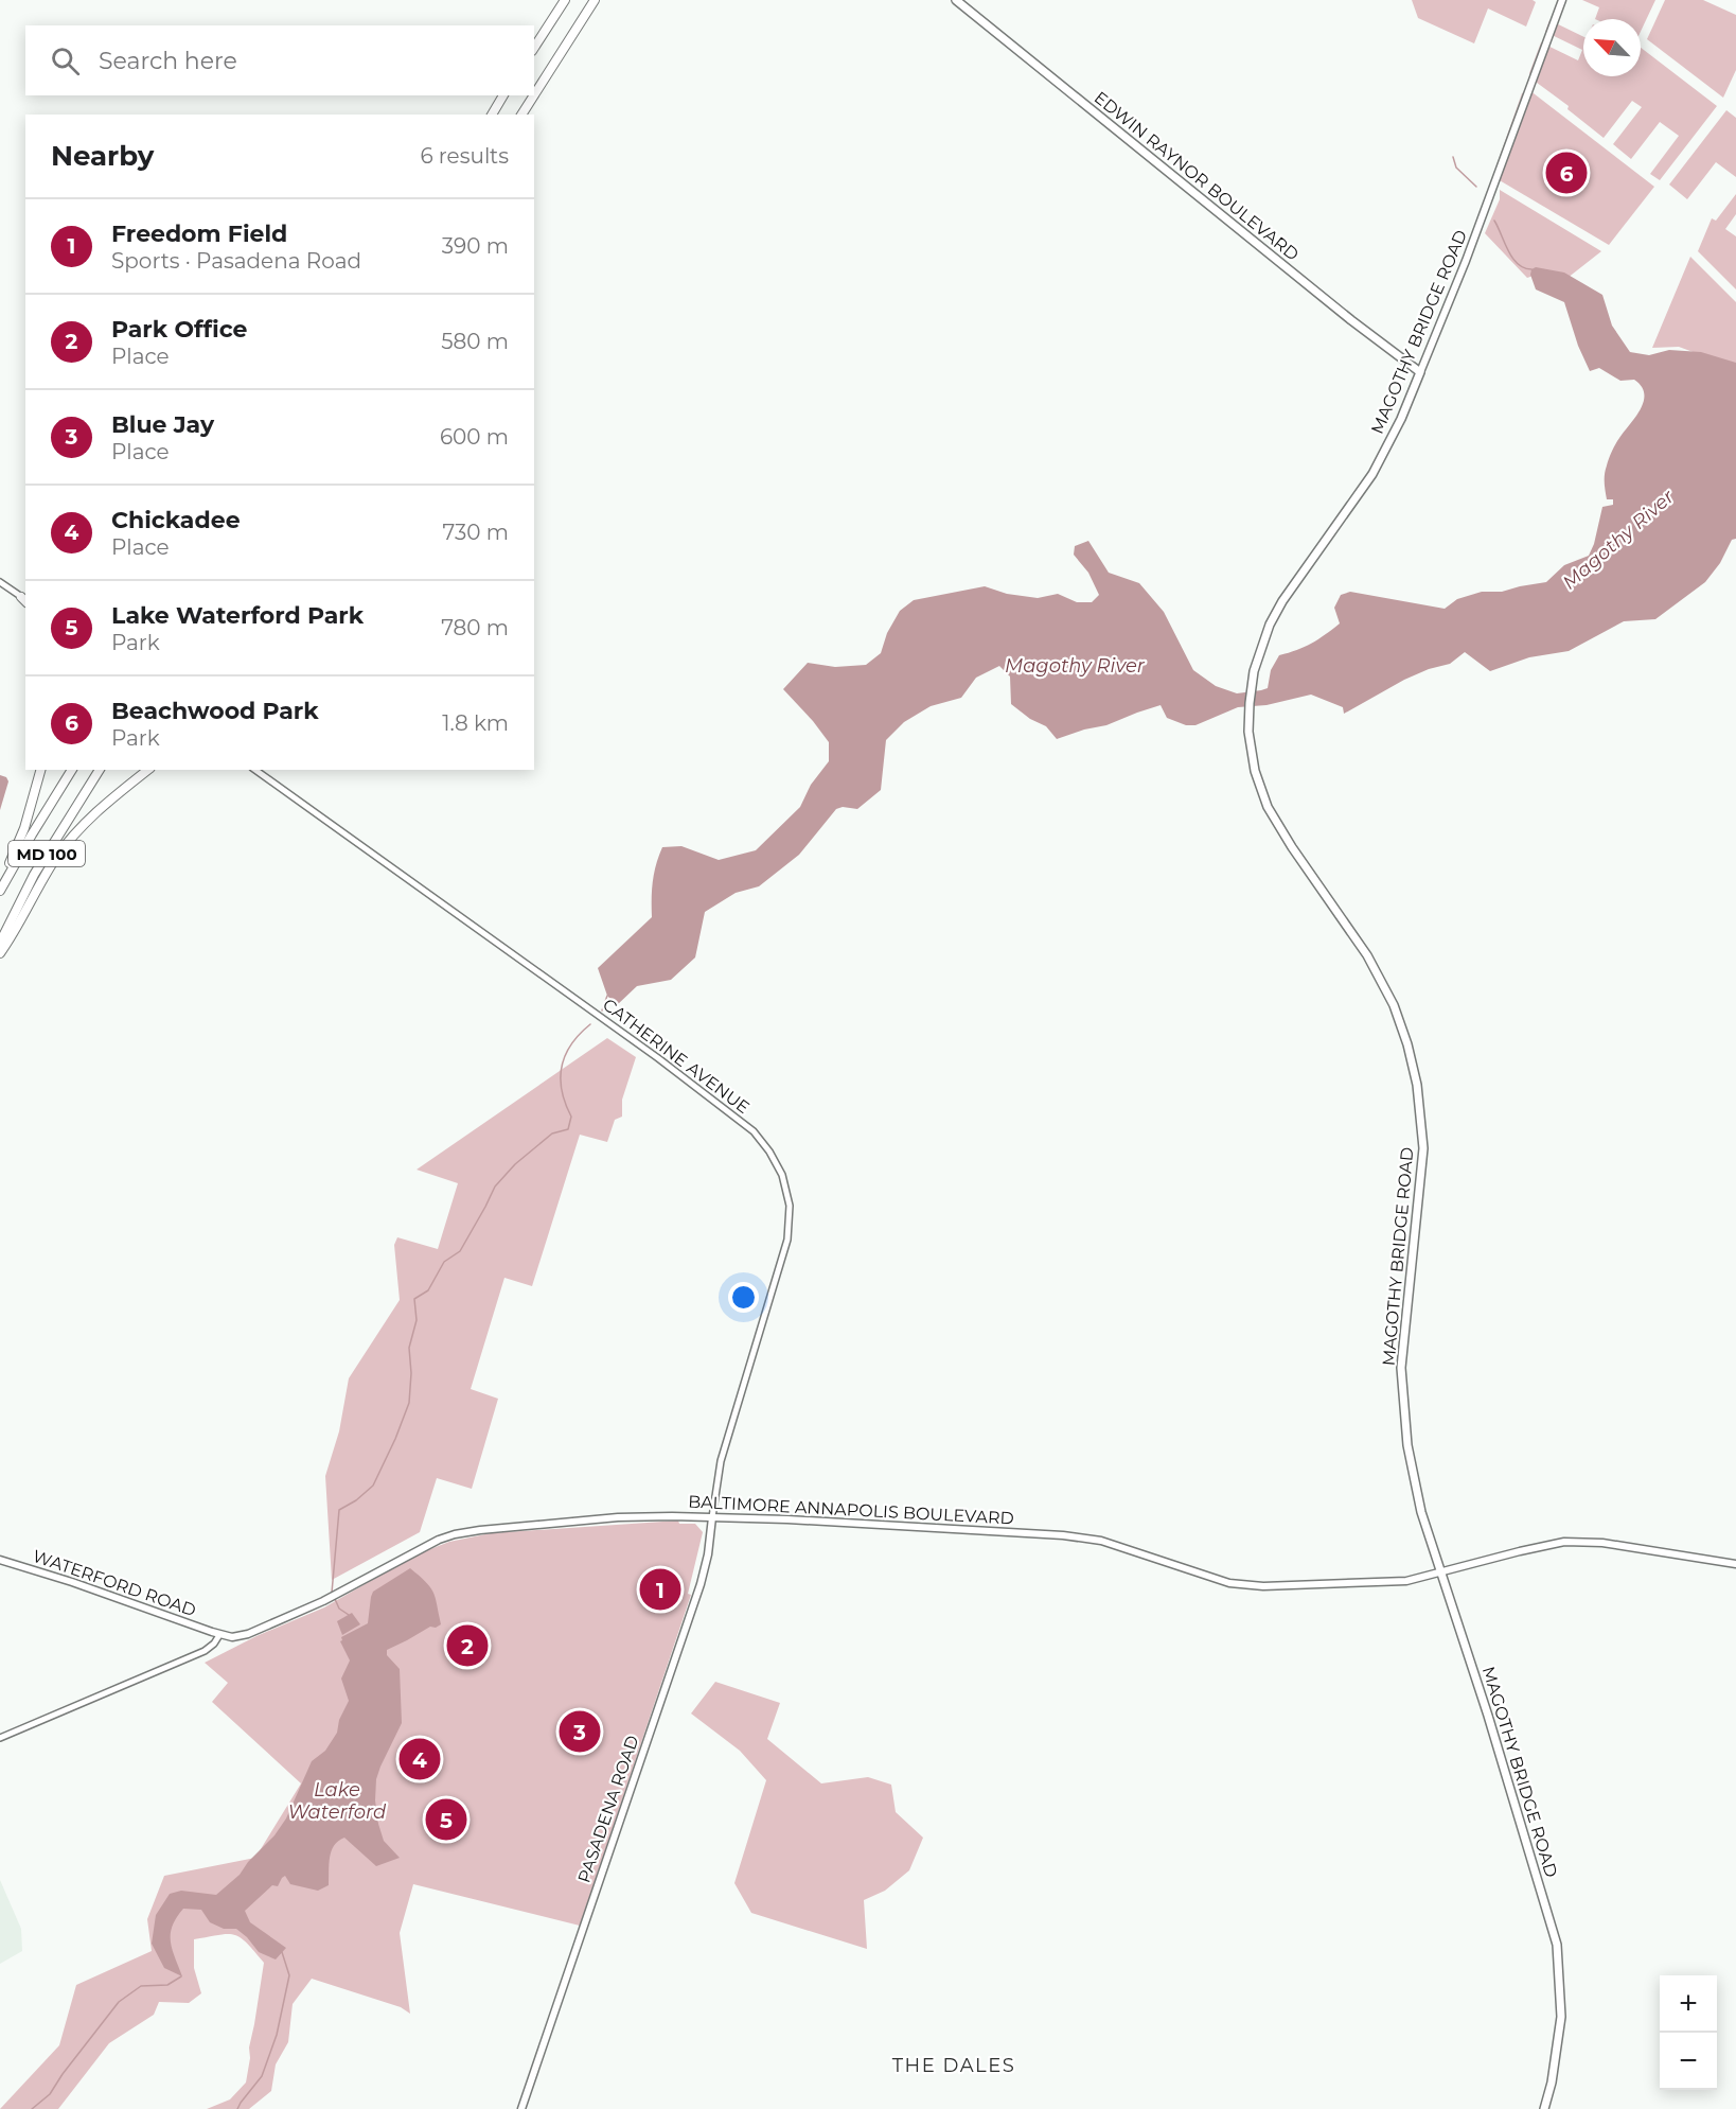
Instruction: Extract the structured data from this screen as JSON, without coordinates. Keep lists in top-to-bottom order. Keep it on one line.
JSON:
{"streets":{"highway":["MD 100"],"main road":["EDWIN RAYNOR BOULEVARD","MAGOTHY BRIDGE ROAD","BALTIMORE ANNAPOLIS BOULEVARD","WATERFORD ROAD","PASADENA ROAD"],"street":["CATHERINE AVENUE"]},"crossings":[["EDWIN RAYNOR BOULEVARD","MAGOTHY BRIDGE ROAD"],["MAGOTHY BRIDGE ROAD","BALTIMORE ANNAPOLIS BOULEVARD"],["CATHERINE AVENUE","BALTIMORE ANNAPOLIS BOULEVARD"],["CATHERINE AVENUE","PASADENA ROAD"],["BALTIMORE ANNAPOLIS BOULEVARD","WATERFORD ROAD"],["BALTIMORE ANNAPOLIS BOULEVARD","PASADENA ROAD"]],"districts":["THE DALES"],"water":["Magothy River","Lake Waterford"],"north":"top left","page":{"search":"Search here","heading":["Nearby","6 results"],"pins":["6","1","2","3","4","5"],"list":[{"mark":"1","name":"Freedom Field","note":"Sports · Pasadena Road","value":"390 m"},{"mark":"2","name":"Park Office","note":"Place","value":"580 m"},{"mark":"3","name":"Blue Jay","note":"Place","value":"600 m"},{"mark":"4","name":"Chickadee","note":"Place","value":"730 m"},{"mark":"5","name":"Lake Waterford Park","note":"Park","value":"780 m"},{"mark":"6","name":"Beachwood Park","note":"Park","value":"1.8 km"}],"map_buttons":["+","−"]}}
